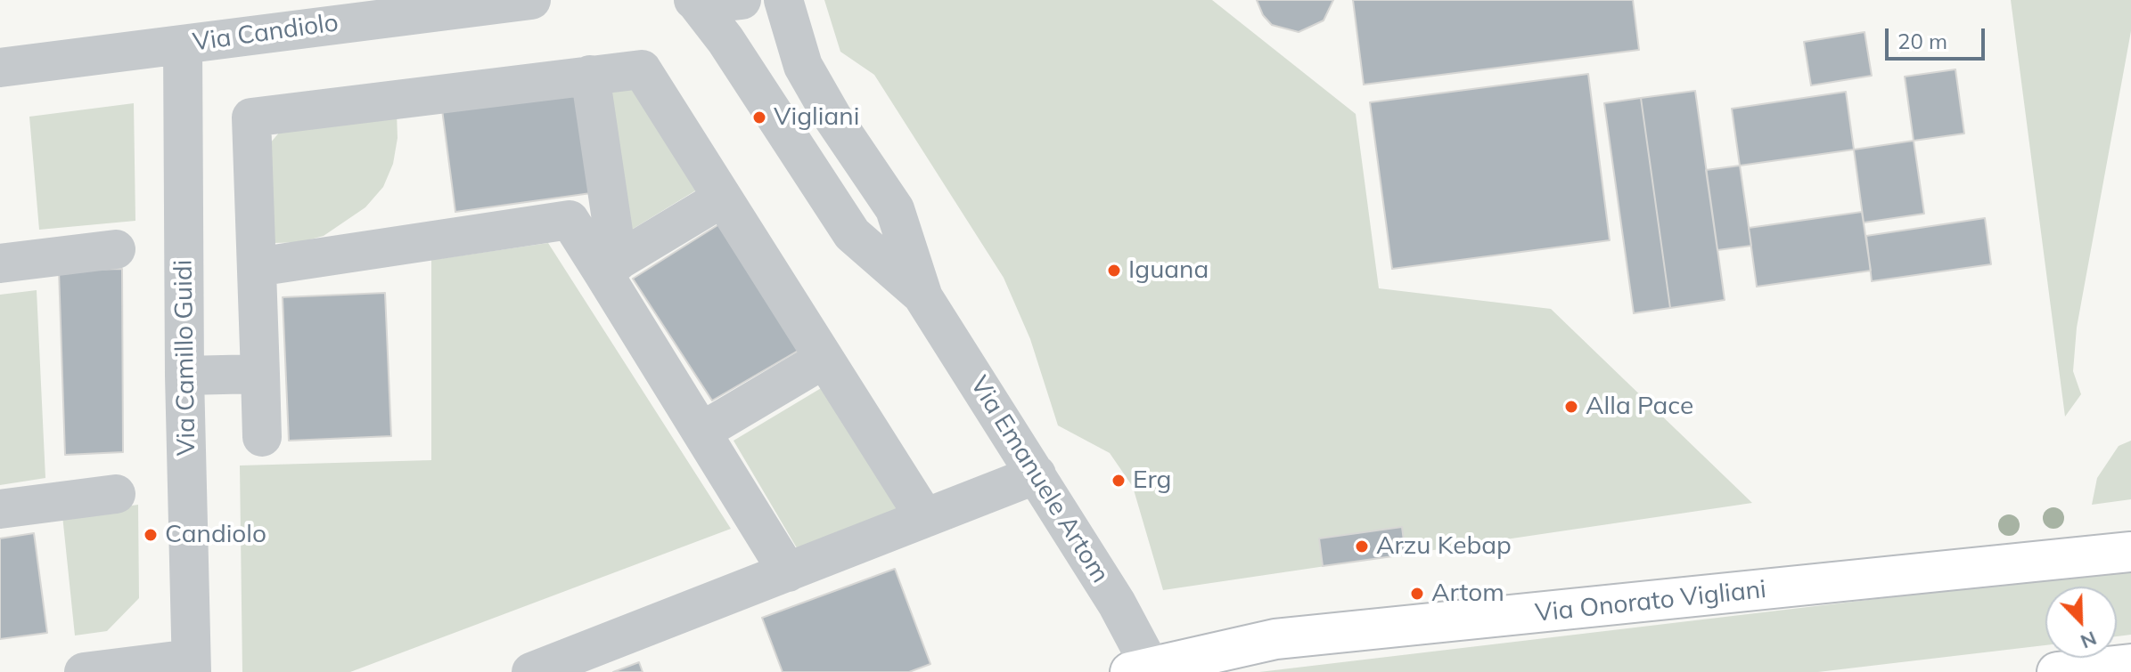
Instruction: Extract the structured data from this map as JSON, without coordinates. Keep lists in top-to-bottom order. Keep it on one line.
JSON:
{"streets":{"main road":["Via Onorato Vigliani"],"street":["Via Candiolo","Via Camillo Guidi","Via Emanuele Artom"]},"crossings":[["Via Candiolo","Via Camillo Guidi"],["Via Emanuele Artom","Via Onorato Vigliani"]],"places":["Vigliani","Iguana","Alla Pace","Erg","Candiolo","Arzu Kebap","Artom"],"scale_bar":"20 m","north":"bottom right"}
